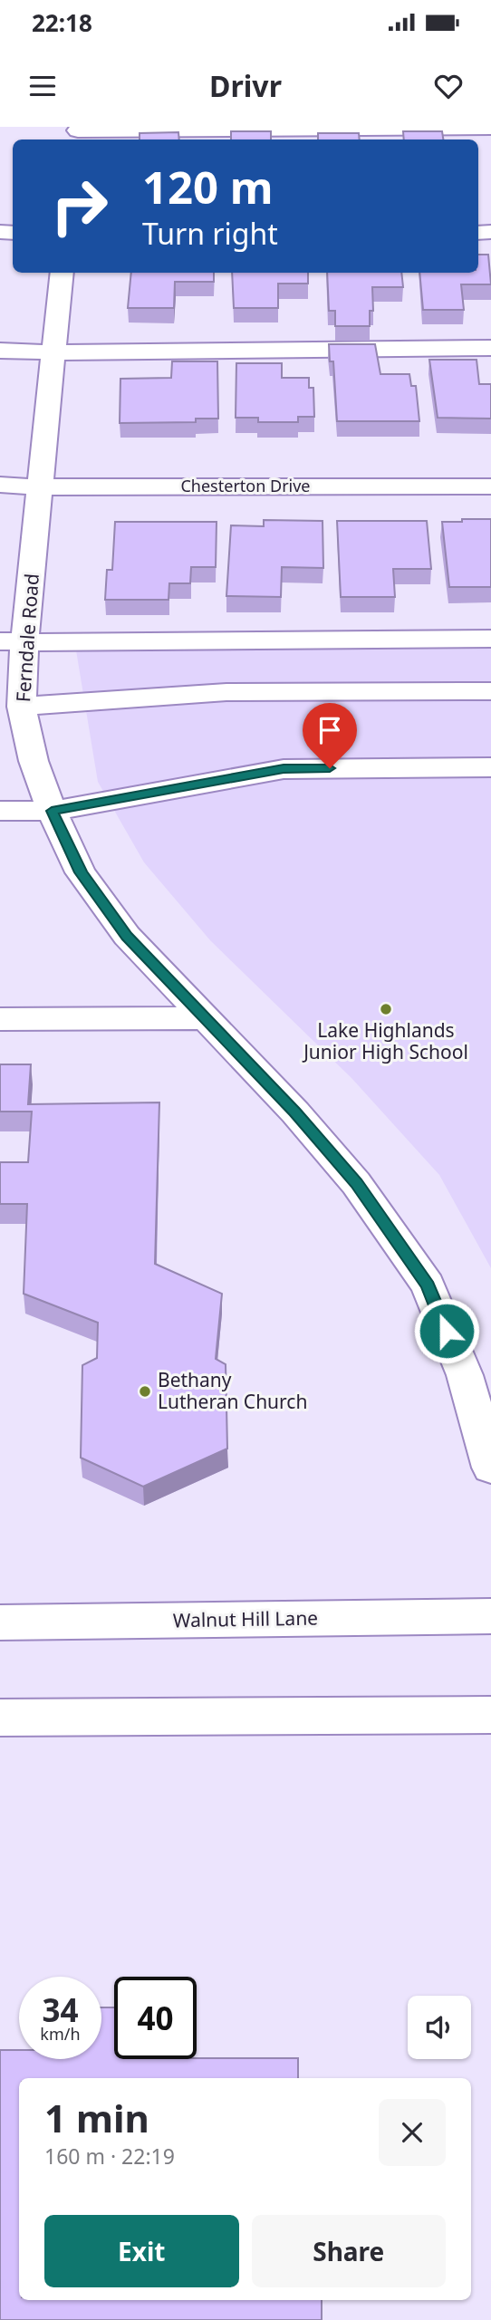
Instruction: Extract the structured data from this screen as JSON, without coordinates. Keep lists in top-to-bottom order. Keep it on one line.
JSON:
{"streets":{"street":["Chesterton Drive","Ferndale Road","Walnut Hill Lane"]},"crossings":[["Chesterton Drive","Ferndale Road"]],"places":["Lake Highlands Junior High School","Bethany Lutheran Church"],"page":{"status":"22:18","header":"Drivr","turn":["120 m","Turn right"],"speed":"34 km/h","limit":"40","heading":["1 min","160 m · 22:19"],"buttons":["Exit","Share"]}}
